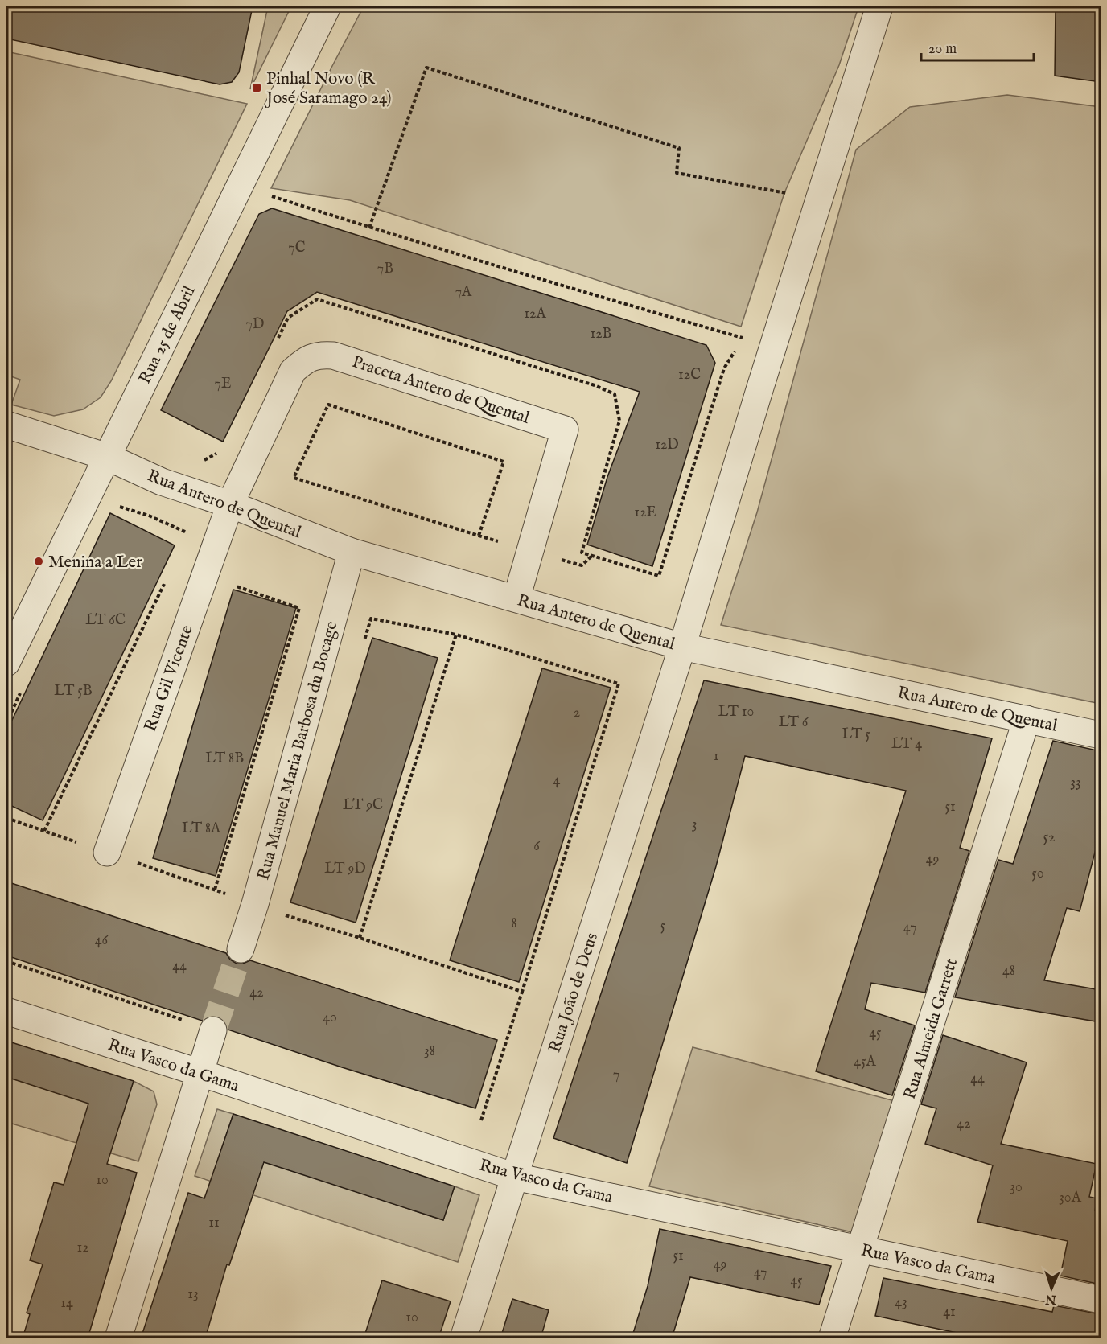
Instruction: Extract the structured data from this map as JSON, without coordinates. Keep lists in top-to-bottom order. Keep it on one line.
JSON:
{"streets":{"street":["Rua 25 de Abril","Praceta Antero de Quental","Rua Antero de Quental","Rua Gil Vicente","Rua Manuel Maria Barbosa du Bocage","Rua João de Deus","Rua Almeida Garrett","Rua Vasco da Gama"]},"crossings":[["Rua 25 de Abril","Rua Antero de Quental"],["Praceta Antero de Quental","Rua Antero de Quental"],["Praceta Antero de Quental","Rua Gil Vicente"],["Rua Antero de Quental","Rua Gil Vicente"],["Rua Antero de Quental","Rua Manuel Maria Barbosa du Bocage"],["Rua Antero de Quental","Rua João de Deus"],["Rua Antero de Quental","Rua Almeida Garrett"],["Rua João de Deus","Rua Vasco da Gama"],["Rua Almeida Garrett","Rua Vasco da Gama"]],"places":{"transit":["Pinhal Novo (R José Saramago 24)"],"other":["Menina a Ler"]},"house_numbers":["7C","7B","7A","12A","7D","12B","12C","7E","12D","12E","LT 6C","LT 5B","LT 10","2","LT 6","LT 5","LT 4","1","LT 8B","4","33","LT 9C","51","3","LT 8A","52","6","49","LT 9D","50","8","5","47","46","44","48","42","40","45","38","45A","7","44","42","10","30","30A","11","12","51","49","47","45","13","43","14","41","10"],"scale_bar":"20 m","north":"bottom"}
